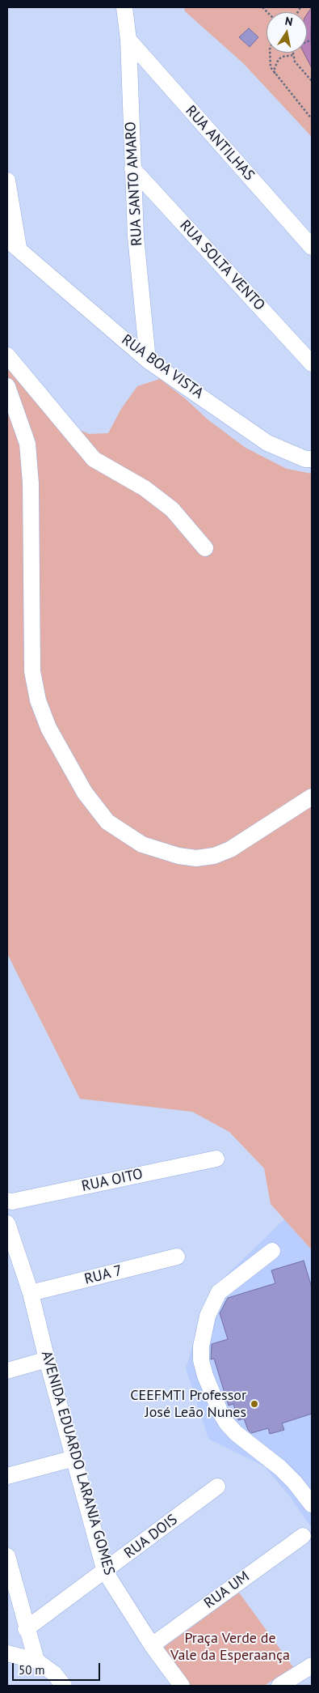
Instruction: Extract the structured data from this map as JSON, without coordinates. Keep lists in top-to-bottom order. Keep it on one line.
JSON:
{"streets":{"street":["RUA ANTILHAS","RUA SANTO AMARO","RUA SOLTA VENTO","RUA BOA VISTA","RUA OITO","RUA 7","AVENIDA EDUARDO LARANJA GOMES","RUA DOIS","RUA UM"]},"crossings":[["RUA ANTILHAS","RUA SANTO AMARO"],["RUA SANTO AMARO","RUA SOLTA VENTO"],["RUA SANTO AMARO","RUA BOA VISTA"],["RUA 7","AVENIDA EDUARDO LARANJA GOMES"],["AVENIDA EDUARDO LARANJA GOMES","RUA DOIS"],["AVENIDA EDUARDO LARANJA GOMES","RUA UM"]],"parks":["Praça Verde de Vale da Esperaança"],"places":["CEEFMTI Professor José Leão Nunes"],"scale_bar":"50 m","north":"top"}
